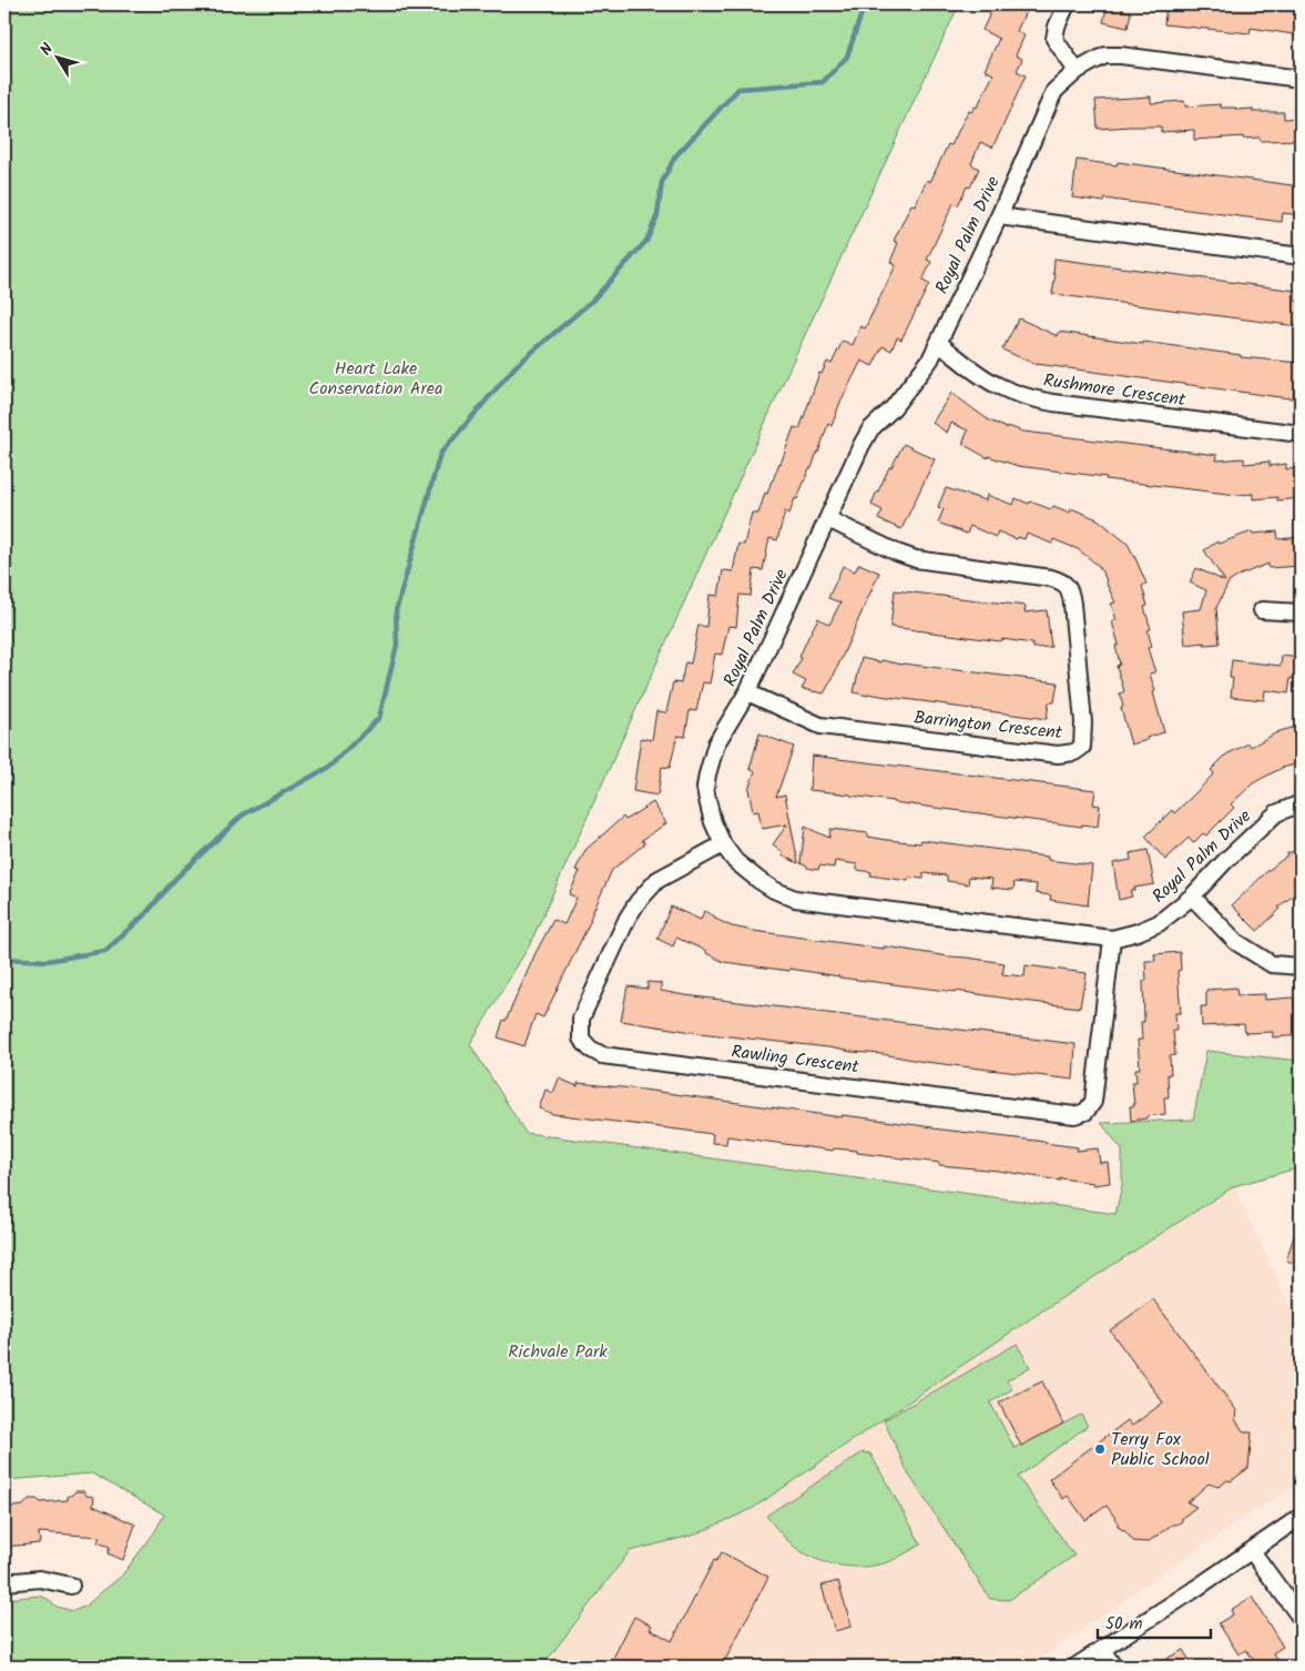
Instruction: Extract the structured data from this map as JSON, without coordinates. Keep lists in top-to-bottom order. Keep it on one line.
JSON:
{"streets":{"street":["Royal Palm Drive","Rushmore Crescent","Barrington Crescent","Rawling Crescent"]},"crossings":[["Royal Palm Drive","Rushmore Crescent"],["Royal Palm Drive","Barrington Crescent"],["Royal Palm Drive","Rawling Crescent"]],"parks":["Heart Lake Conservation Area","Richvale Park"],"places":["Terry Fox Public School"],"scale_bar":"50 m","north":"top left"}
